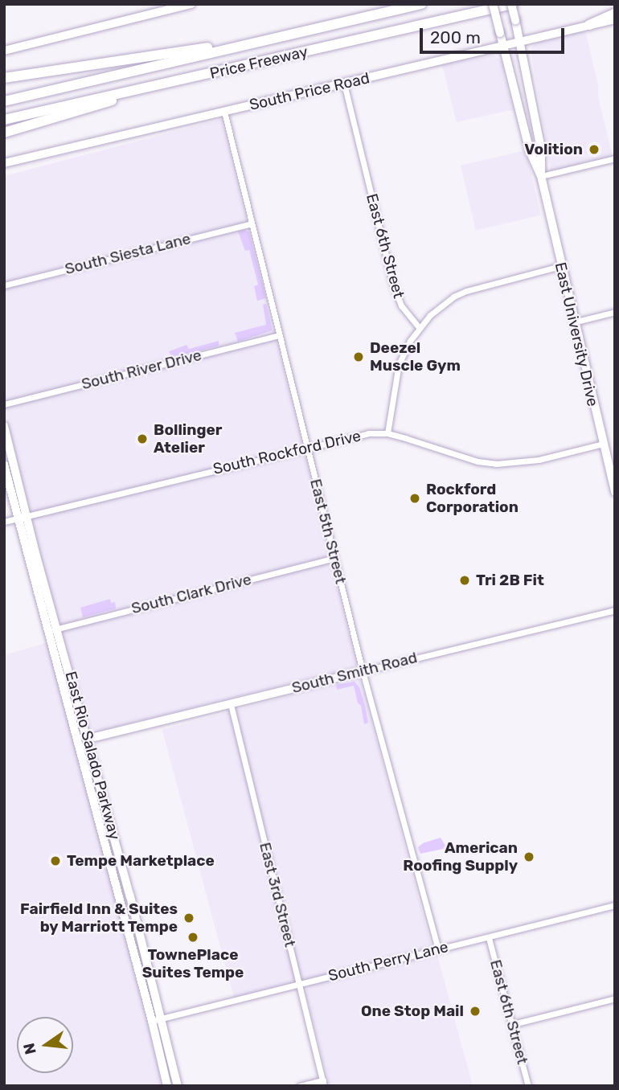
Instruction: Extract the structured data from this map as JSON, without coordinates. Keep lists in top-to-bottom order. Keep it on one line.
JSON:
{"streets":{"highway":["Price Freeway"],"main road":["South Price Road","East University Drive","South Smith Road","East Rio Salado Parkway"],"street":["East 6th Street","South Siesta Lane","South River Drive","South Rockford Drive","East 5th Street","South Clark Drive","East 3rd Street","South Perry Lane"]},"crossings":[["Price Freeway","East University Drive"],["South Price Road","East 6th Street"],["South Price Road","East University Drive"],["South Price Road","East 5th Street"],["East 6th Street","South Perry Lane"],["South Siesta Lane","East 5th Street"],["East University Drive","South Rockford Drive"],["South River Drive","East 5th Street"],["South Rockford Drive","East 5th Street"],["South Rockford Drive","East Rio Salado Parkway"],["East 5th Street","South Clark Drive"],["East 5th Street","South Smith Road"],["East 5th Street","South Perry Lane"],["South Clark Drive","East Rio Salado Parkway"],["South Smith Road","East Rio Salado Parkway"],["South Smith Road","East 3rd Street"],["East Rio Salado Parkway","South Perry Lane"],["East 3rd Street","South Perry Lane"]],"places":["Volition","Deezel Muscle Gym","Bollinger Atelier","Rockford Corporation","Tri 2B Fit","American Roofing Supply","Tempe Marketplace","Fairfield Inn & Suites by Marriott Tempe","TownePlace Suites Tempe","One Stop Mail"],"scale_bar":"200 m","north":"left"}
